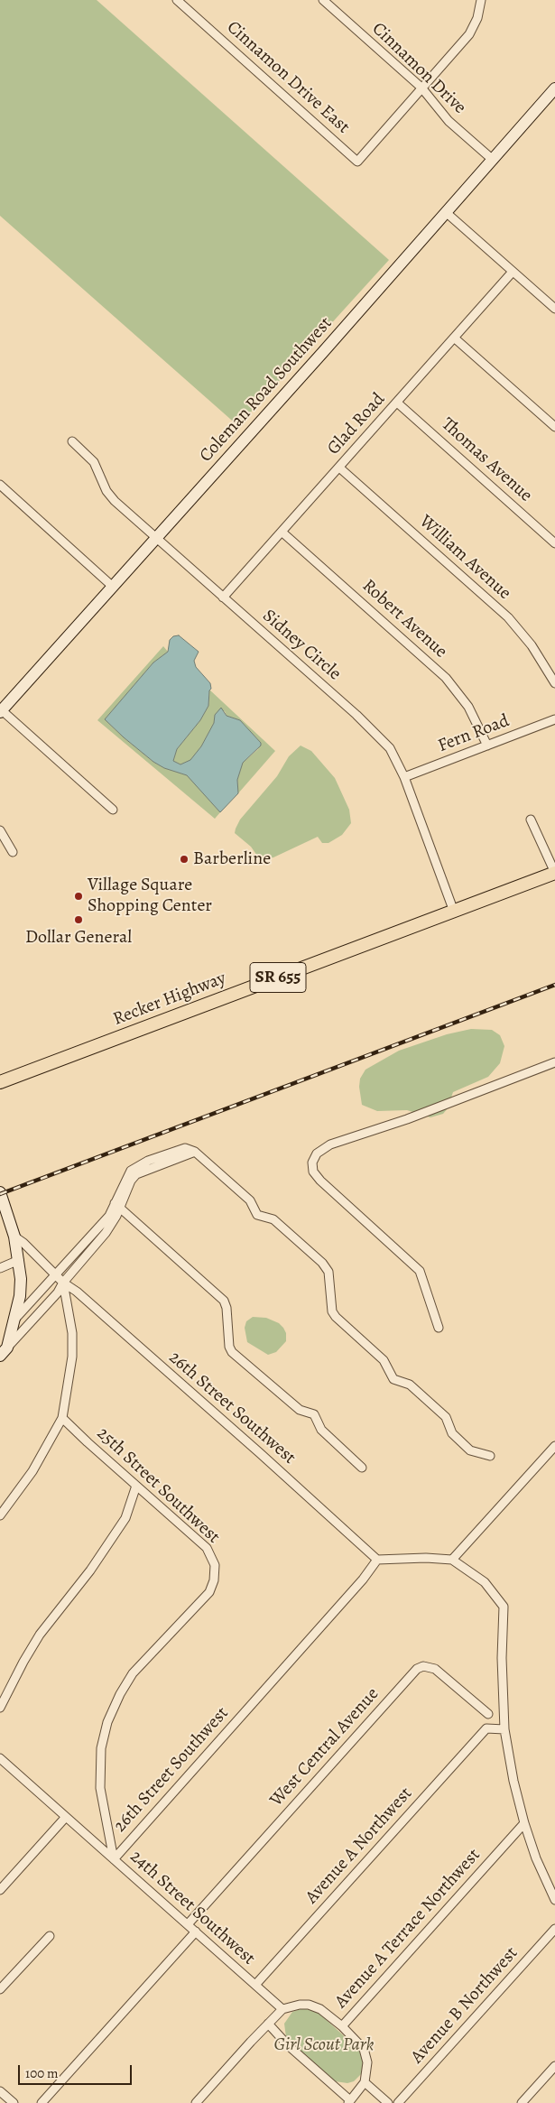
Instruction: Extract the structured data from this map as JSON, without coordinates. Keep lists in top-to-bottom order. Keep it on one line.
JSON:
{"streets":{"main road":["SR 655","Recker Highway"],"street":["Cinnamon Drive","Cinnamon Drive East","Coleman Road Southwest","Glad Road","Thomas Avenue","William Avenue","Robert Avenue","Sidney Circle","Fern Road","26th Street Southwest","25th Street Southwest","West Central Avenue","Avenue A Northwest","24th Street Southwest","Avenue A Terrace Northwest","Avenue B Northwest"]},"crossings":[["Cinnamon Drive","Cinnamon Drive East"],["Cinnamon Drive","Coleman Road Southwest"],["Coleman Road Southwest","Sidney Circle"],["Glad Road","Thomas Avenue"],["Glad Road","William Avenue"],["Glad Road","Robert Avenue"],["Glad Road","Sidney Circle"],["Robert Avenue","Fern Road"],["Sidney Circle","Fern Road"],["Sidney Circle","Recker Highway"],["26th Street Southwest","24th Street Southwest"],["West Central Avenue","24th Street Southwest"],["Avenue A Northwest","24th Street Southwest"]],"parks":["Girl Scout Park"],"places":["Barberline","Village Square Shopping Center","Dollar General"],"scale_bar":"100 m"}
